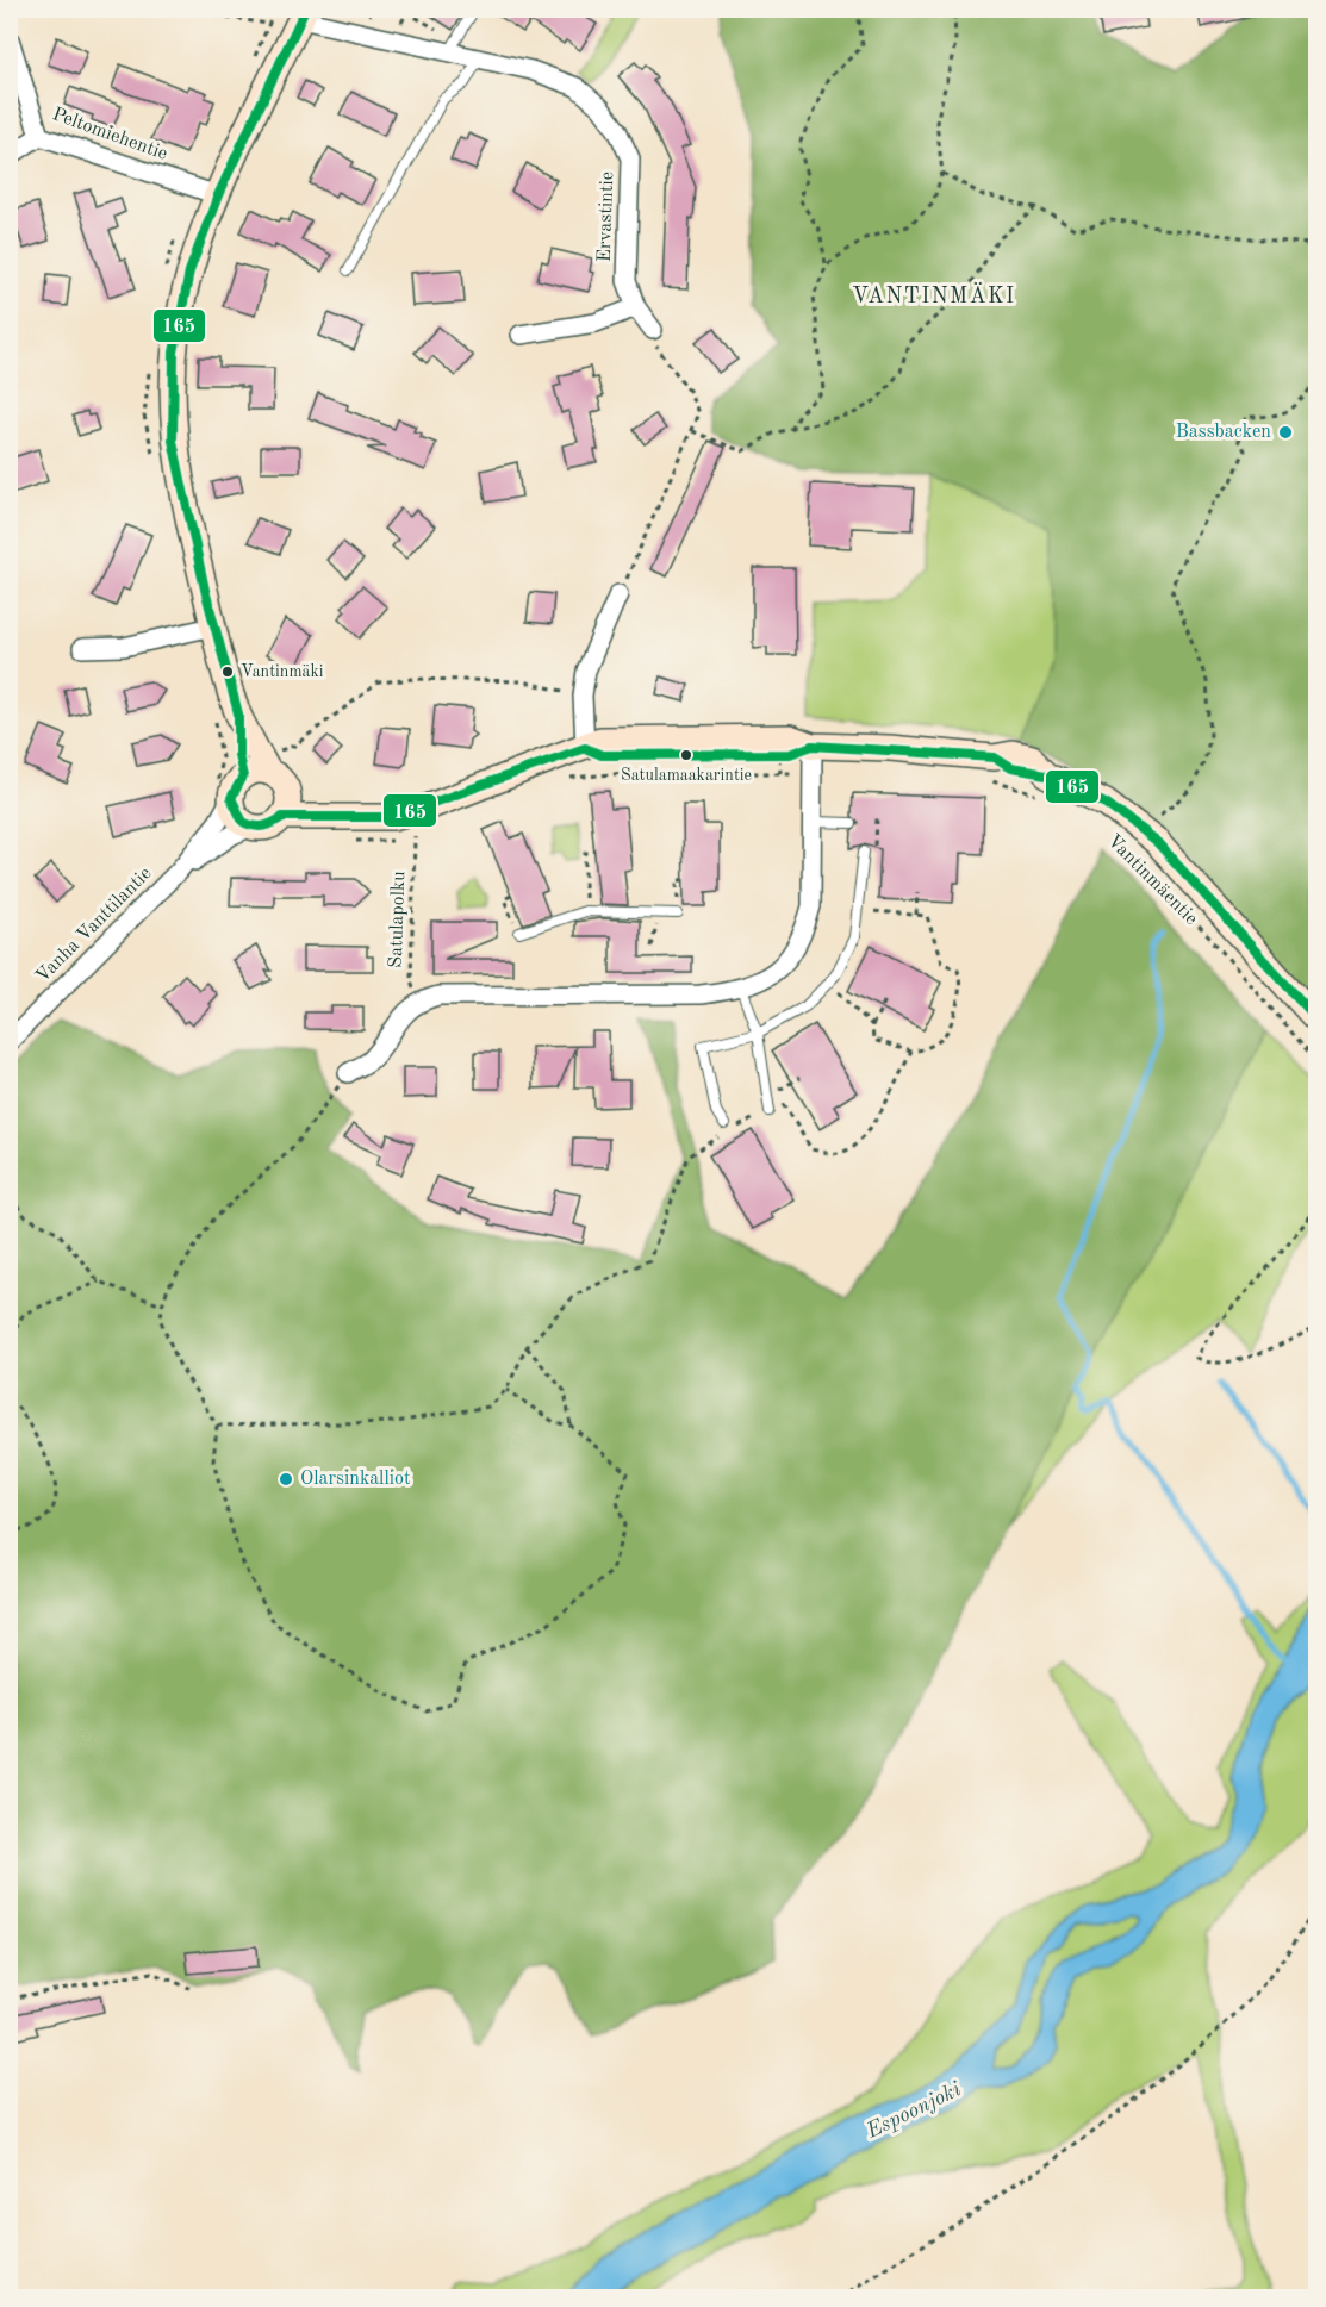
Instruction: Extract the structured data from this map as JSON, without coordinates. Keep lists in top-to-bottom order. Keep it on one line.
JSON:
{"streets":{"street":["Peltomiehentie","Ervastintie","Vantinmäentie","Vanha Vanttilantie"],"path":["Satulapolku"]},"districts":["VANTINMÄKI"],"water":["Espoonjoki"],"places":["Bassbacken","Vantinmäki","Satulamaakarintie","Olarsinkalliot"],"lines":["transit line 165"]}
